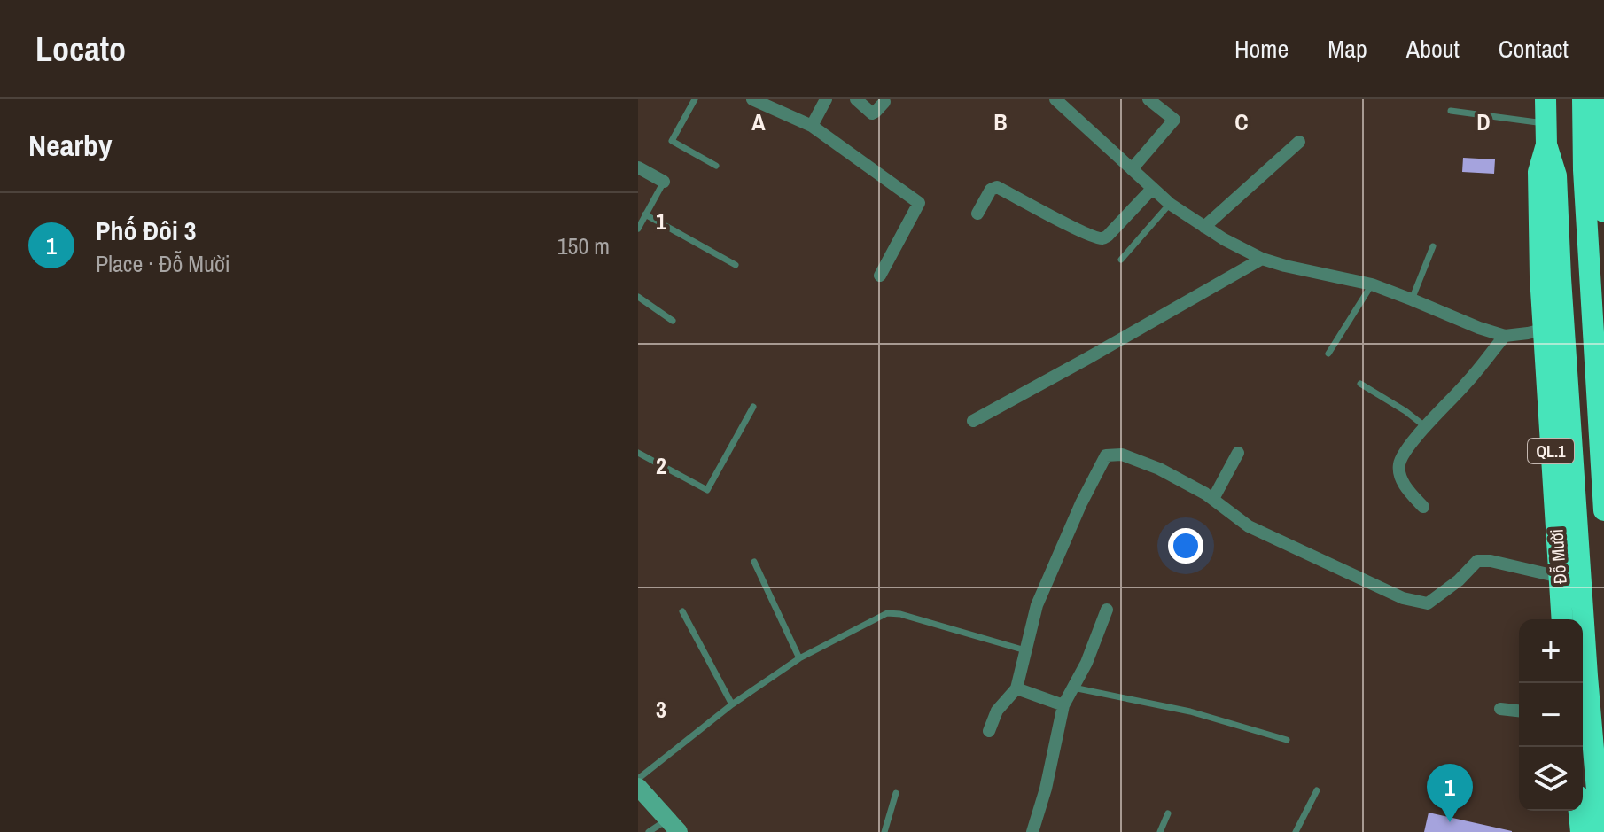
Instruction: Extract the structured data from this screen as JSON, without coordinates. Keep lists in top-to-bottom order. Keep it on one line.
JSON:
{"streets":{"highway":["QL.1","Đỗ Mười"]},"crossings":[["QL.1","Đỗ Mười"]],"page":{"header":"Locato","nav":["Home","Map","About","Contact"],"heading":"Nearby","list":[{"mark":"1","name":"Phố Đôi 3","note":"Place · Đỗ Mười","value":"150 m"}],"map_buttons":["+","−"],"pins":"1"},"grid":{"columns":["A","B","C","D"],"rows":["1","2","3"]}}
